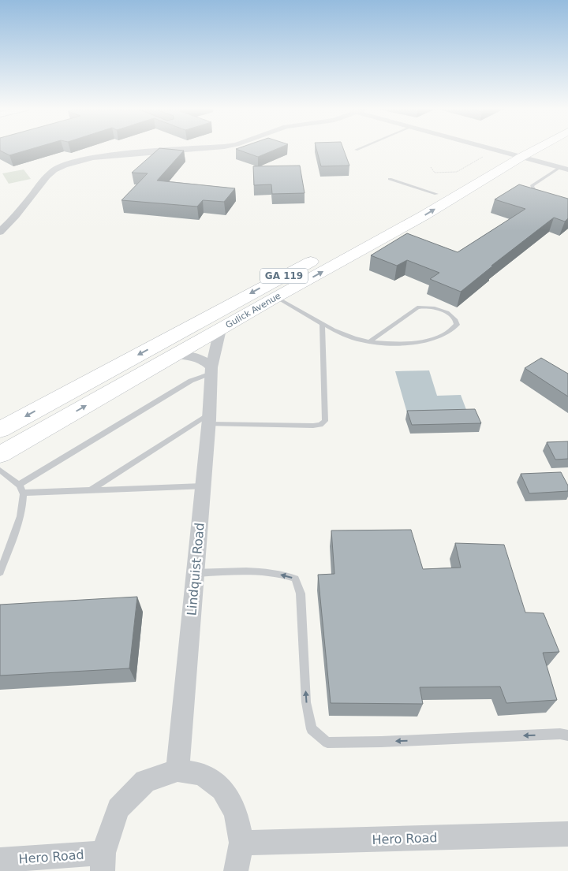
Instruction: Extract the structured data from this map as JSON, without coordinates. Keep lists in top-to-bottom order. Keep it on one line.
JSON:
{"streets":{"main road":["GA 119","Gulick Avenue"],"street":["Lindquist Road","Hero Road"]},"crossings":[["Gulick Avenue","Lindquist Road"]]}
